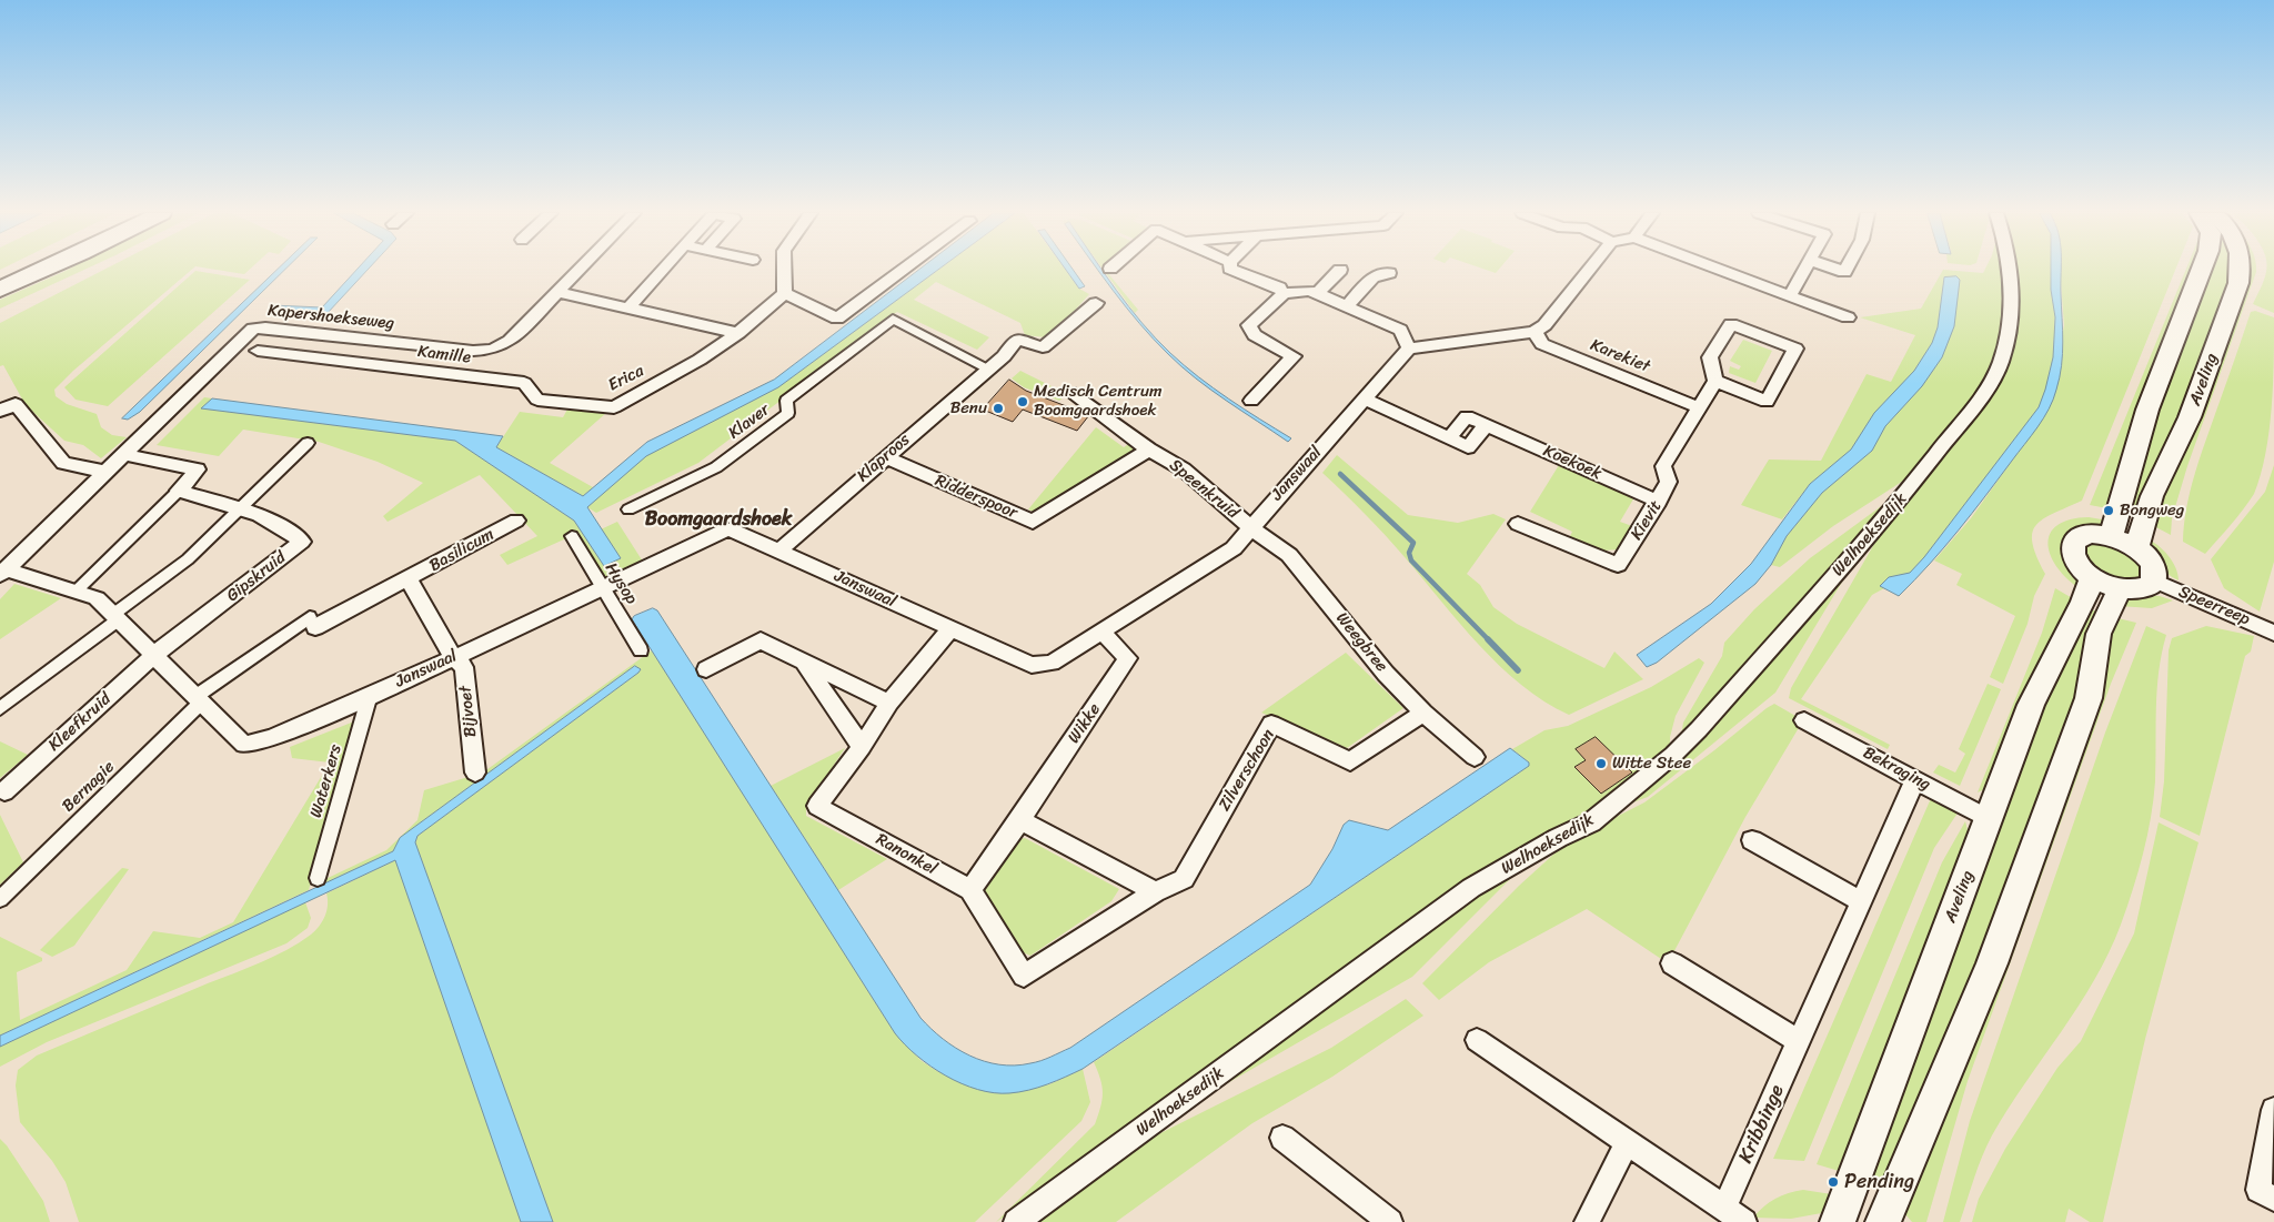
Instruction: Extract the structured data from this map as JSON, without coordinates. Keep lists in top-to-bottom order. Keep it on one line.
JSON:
{"streets":{"main road":["Aveling"],"street":["Kapershoekseweg","Kamille","Karekiet","Erica","Klaver","Klaproos","Koekoek","Janswaal","Speenkruid","Ridderspoor","Kievit","Welhoeksedijk","Basilicum","Gipskruid","Hysop","Speerreep","Weegbree","Bijvoet","Kleefkruid","Wikke","Bekraging","Zilverschoon","Waterkers","Bernagie","Ranonkel","Kribbinge"]},"crossings":[["Kapershoekseweg","Janswaal"],["Kamille","Erica"],["Karekiet","Kievit"],["Aveling","Bekraging"],["Klaver","Klaproos"],["Klaproos","Janswaal"],["Klaproos","Ridderspoor"],["Koekoek","Janswaal"],["Koekoek","Kievit"],["Janswaal","Speenkruid"],["Janswaal","Gipskruid"],["Janswaal","Hysop"],["Janswaal","Weegbree"],["Janswaal","Bijvoet"],["Janswaal","Kleefkruid"],["Janswaal","Wikke"],["Janswaal","Waterkers"],["Janswaal","Bernagie"],["Janswaal","Ranonkel"],["Speenkruid","Ridderspoor"],["Speenkruid","Weegbree"],["Basilicum","Bernagie"],["Gipskruid","Kleefkruid"],["Weegbree","Zilverschoon"],["Bekraging","Kribbinge"],["Zilverschoon","Ranonkel"]],"districts":["Boomgaardshoek"],"places":["Medisch Centrum Boomgaardshoek","Benu","Bongweg","Witte Stee","Pending"]}
